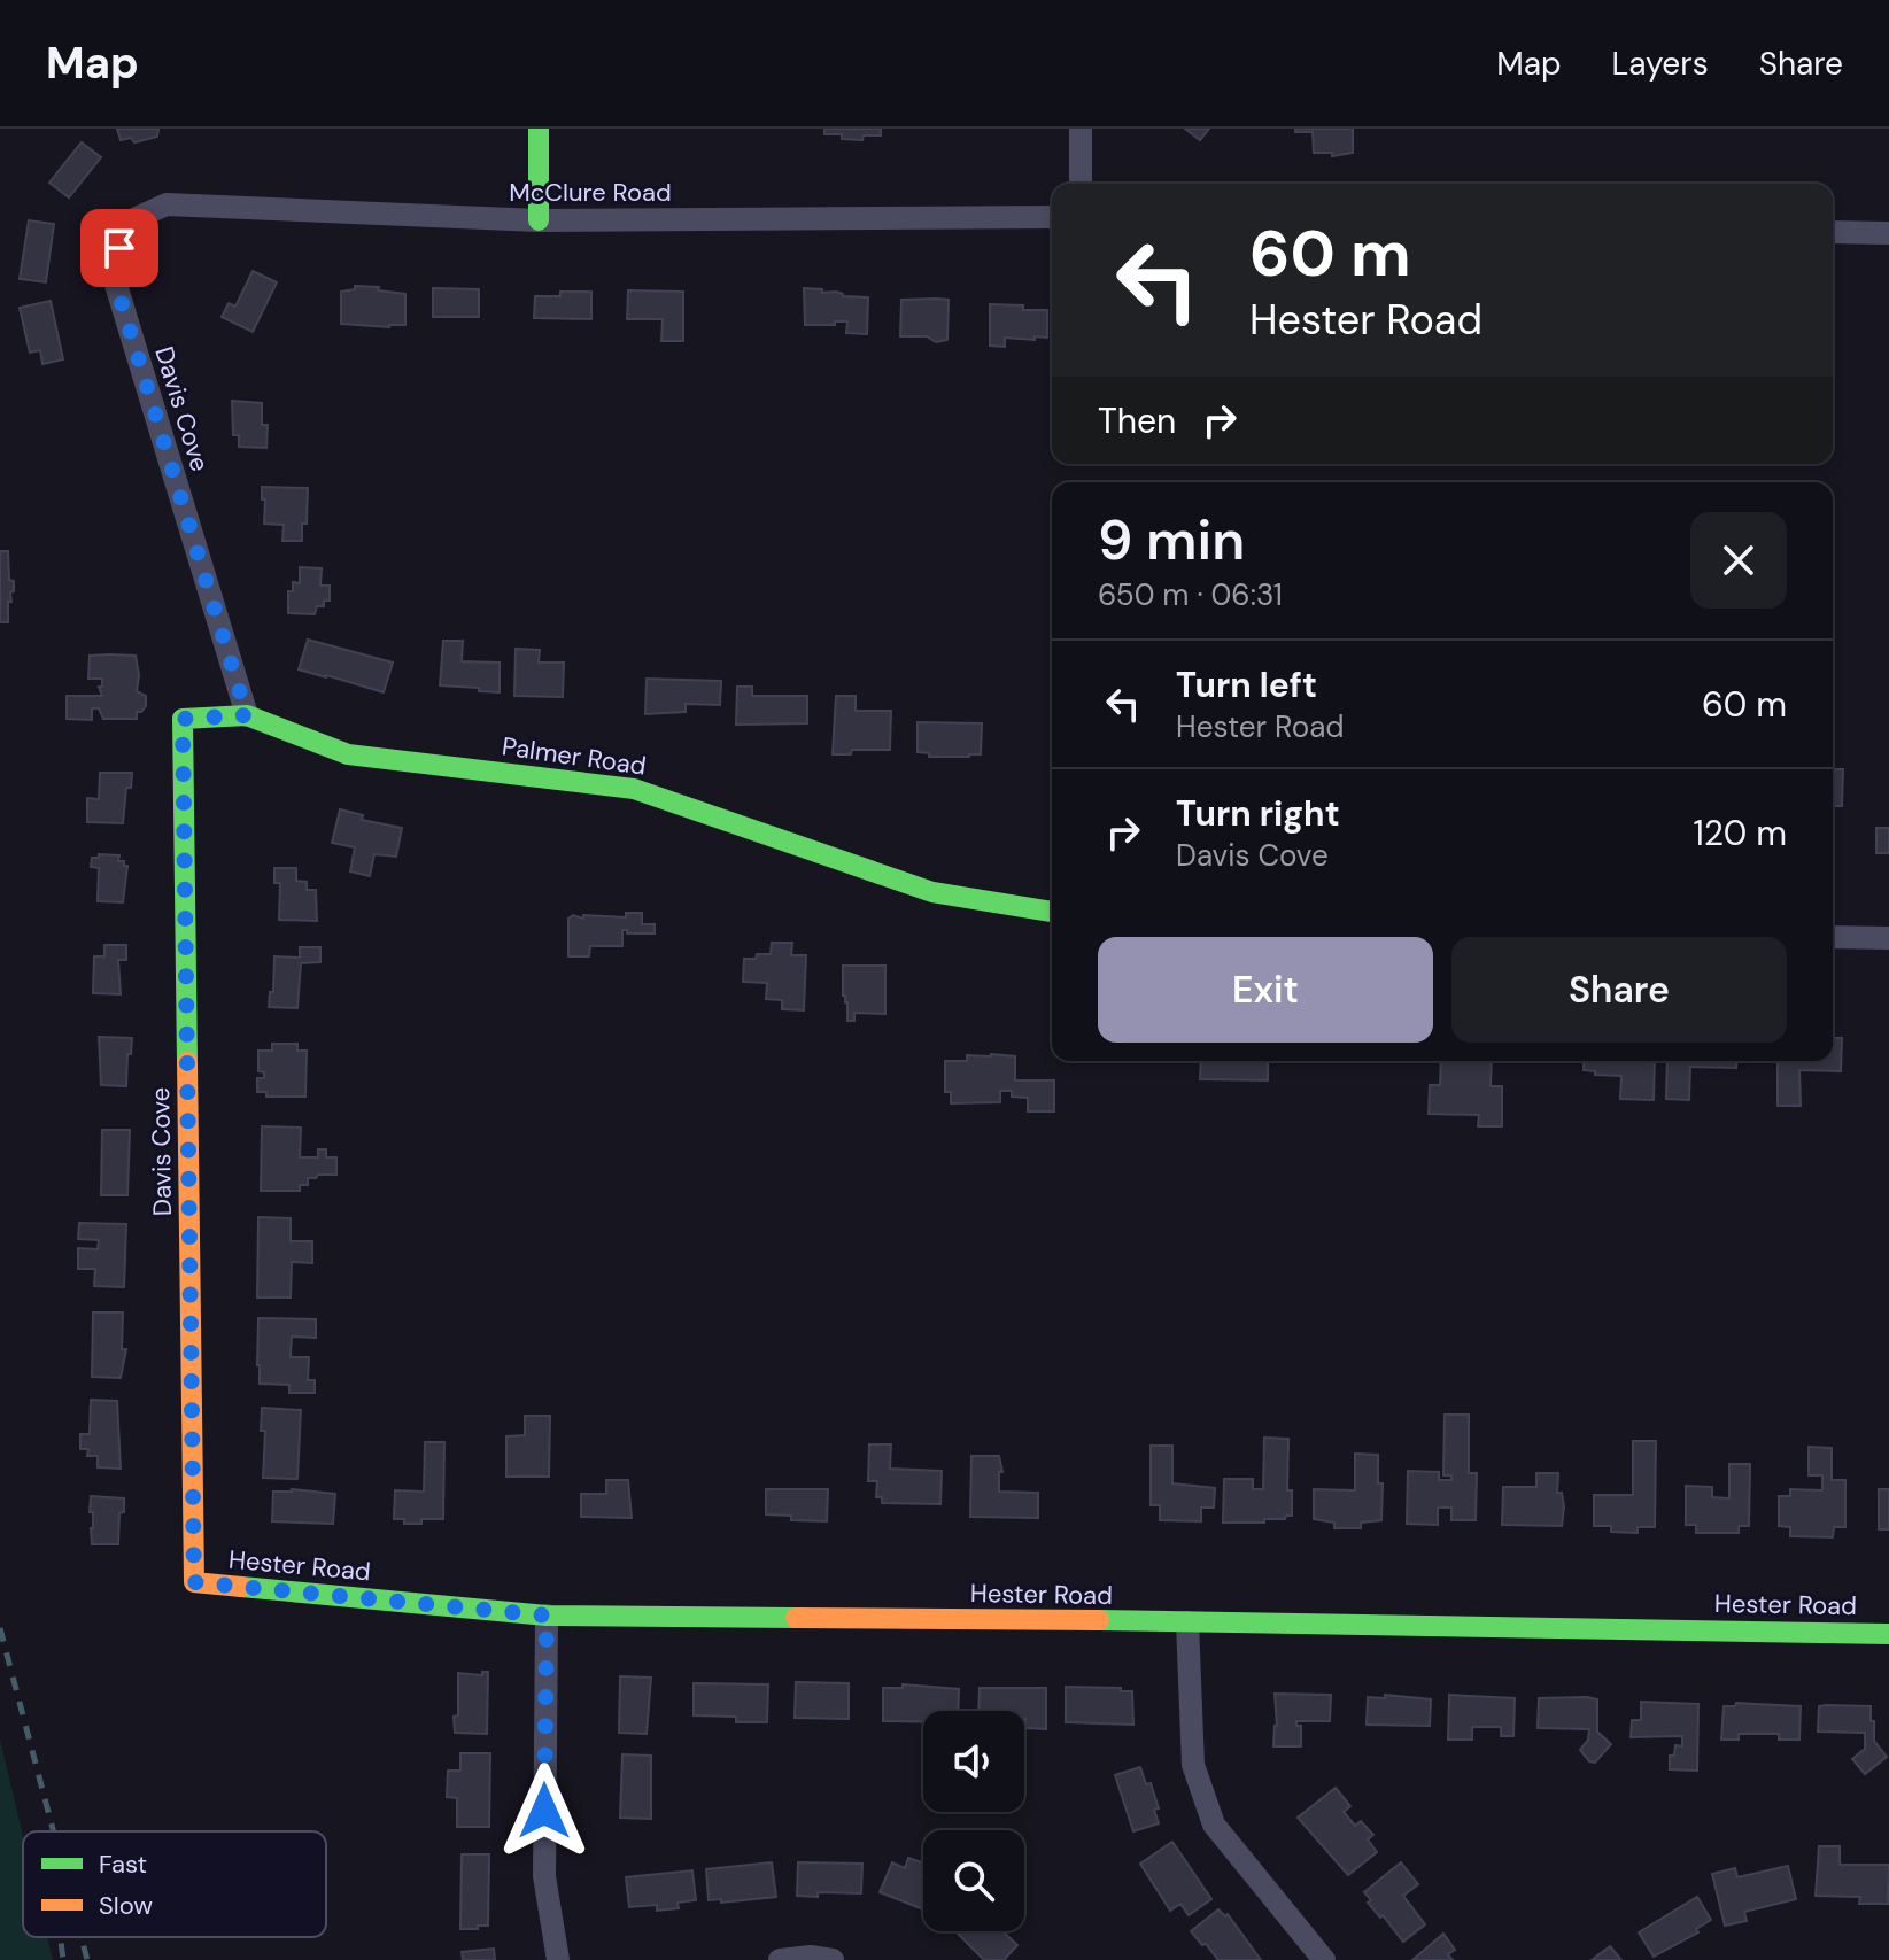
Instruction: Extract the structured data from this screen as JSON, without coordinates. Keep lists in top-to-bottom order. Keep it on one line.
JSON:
{"streets":{"street":["McClure Road","Davis Cove","Palmer Road","Hester Road"]},"crossings":[["McClure Road","Davis Cove"],["Davis Cove","Palmer Road"],["Davis Cove","Hester Road"]],"legend":["Fast","Slow"],"page":{"header":"Map","nav":["Map","Layers","Share"],"turn":["60 m","Hester Road"],"then":"Then","heading":["9 min","650 m · 06:31"],"list":[{"name":"Turn left","note":"Hester Road","value":"60 m"},{"name":"Turn right","note":"Davis Cove","value":"120 m"}],"buttons":["Exit","Share"]}}
